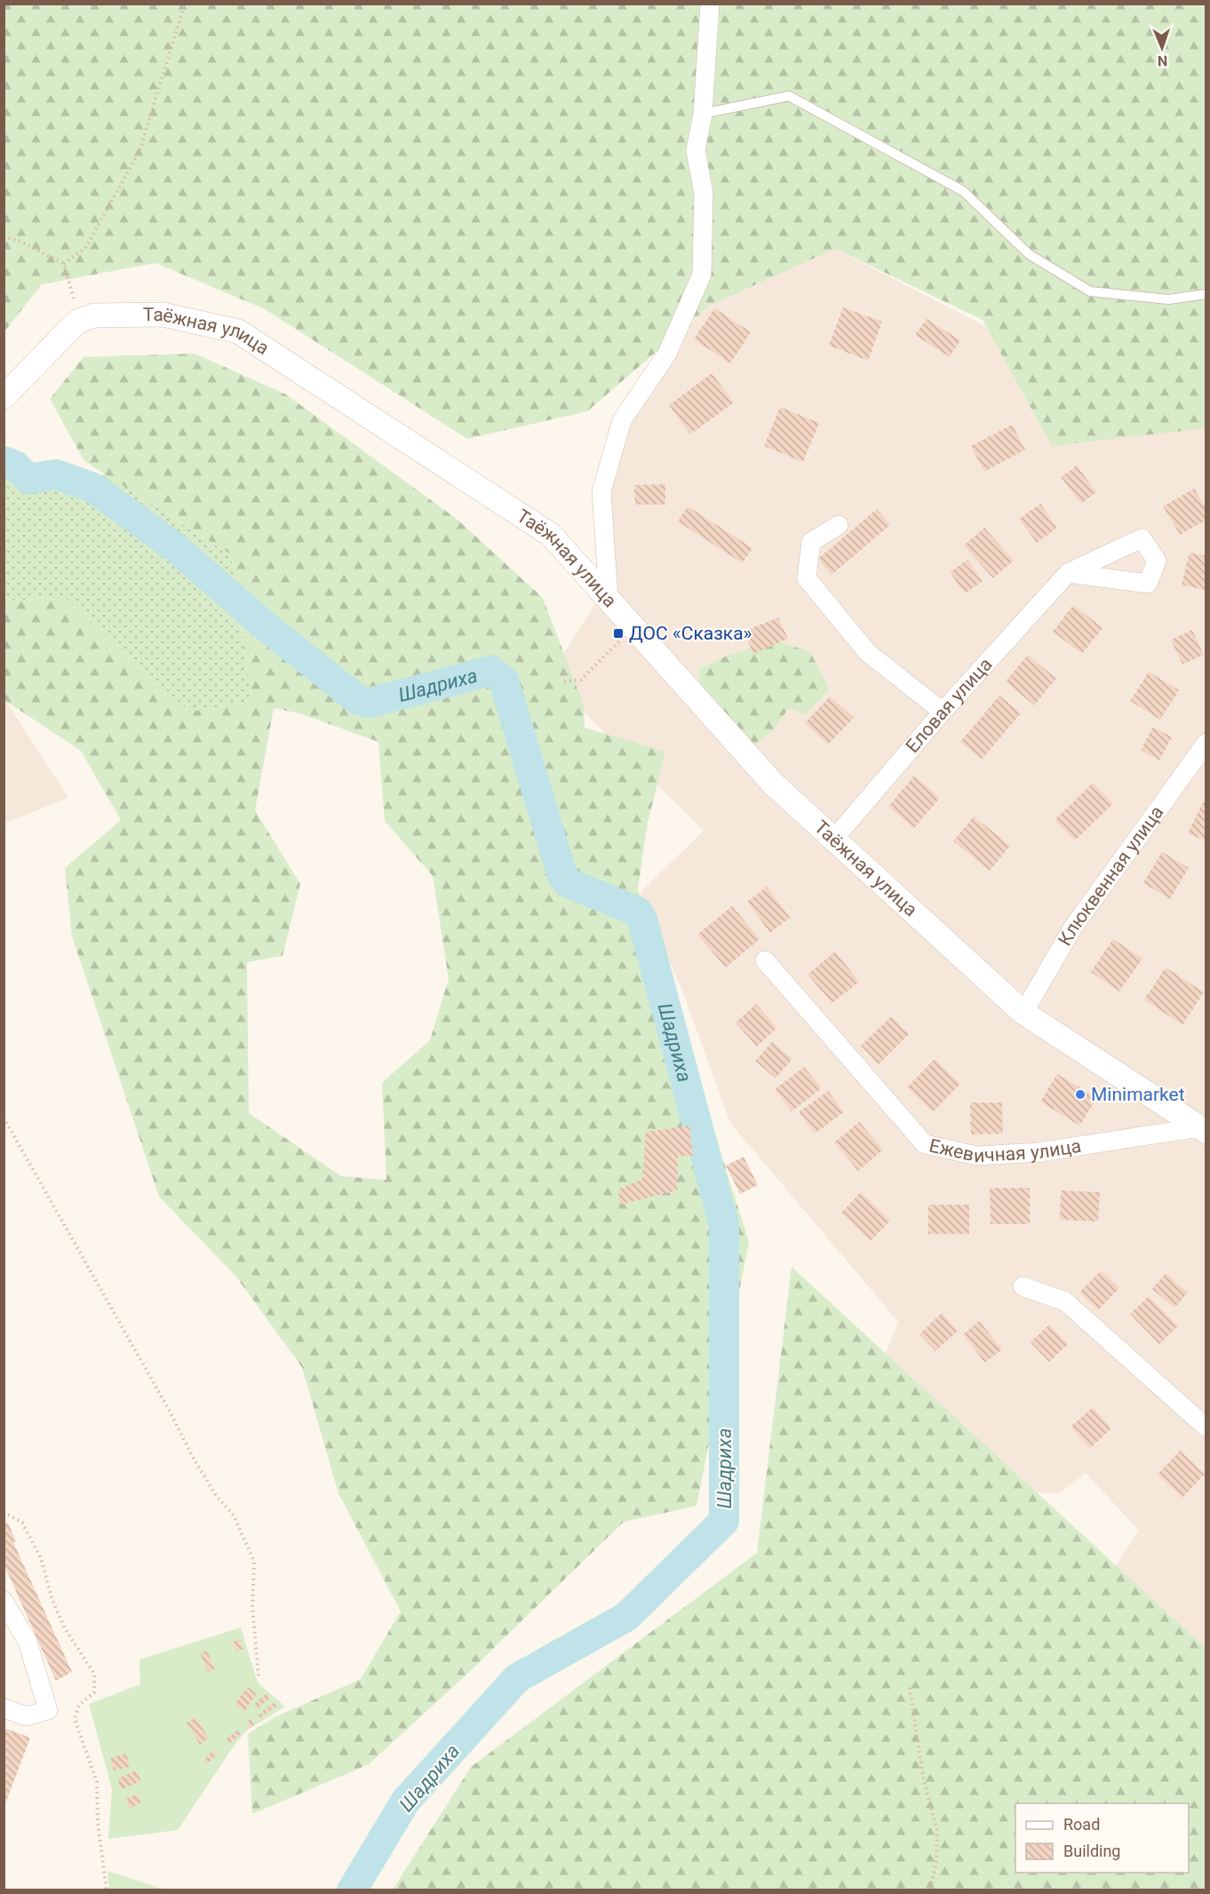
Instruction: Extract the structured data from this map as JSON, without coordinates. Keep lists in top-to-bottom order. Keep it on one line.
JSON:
{"streets":{"street":["Таёжная улица","Еловая улица","Клюквенная улица","Ежевичная улица"]},"crossings":[["Таёжная улица","Еловая улица"],["Таёжная улица","Клюквенная улица"],["Таёжная улица","Ежевичная улица"]],"water":["Шадриха"],"places":{"transit":["ДОС «Сказка»"],"other":["Minimarket"]},"legend":["Road","Building"],"north":"bottom"}
